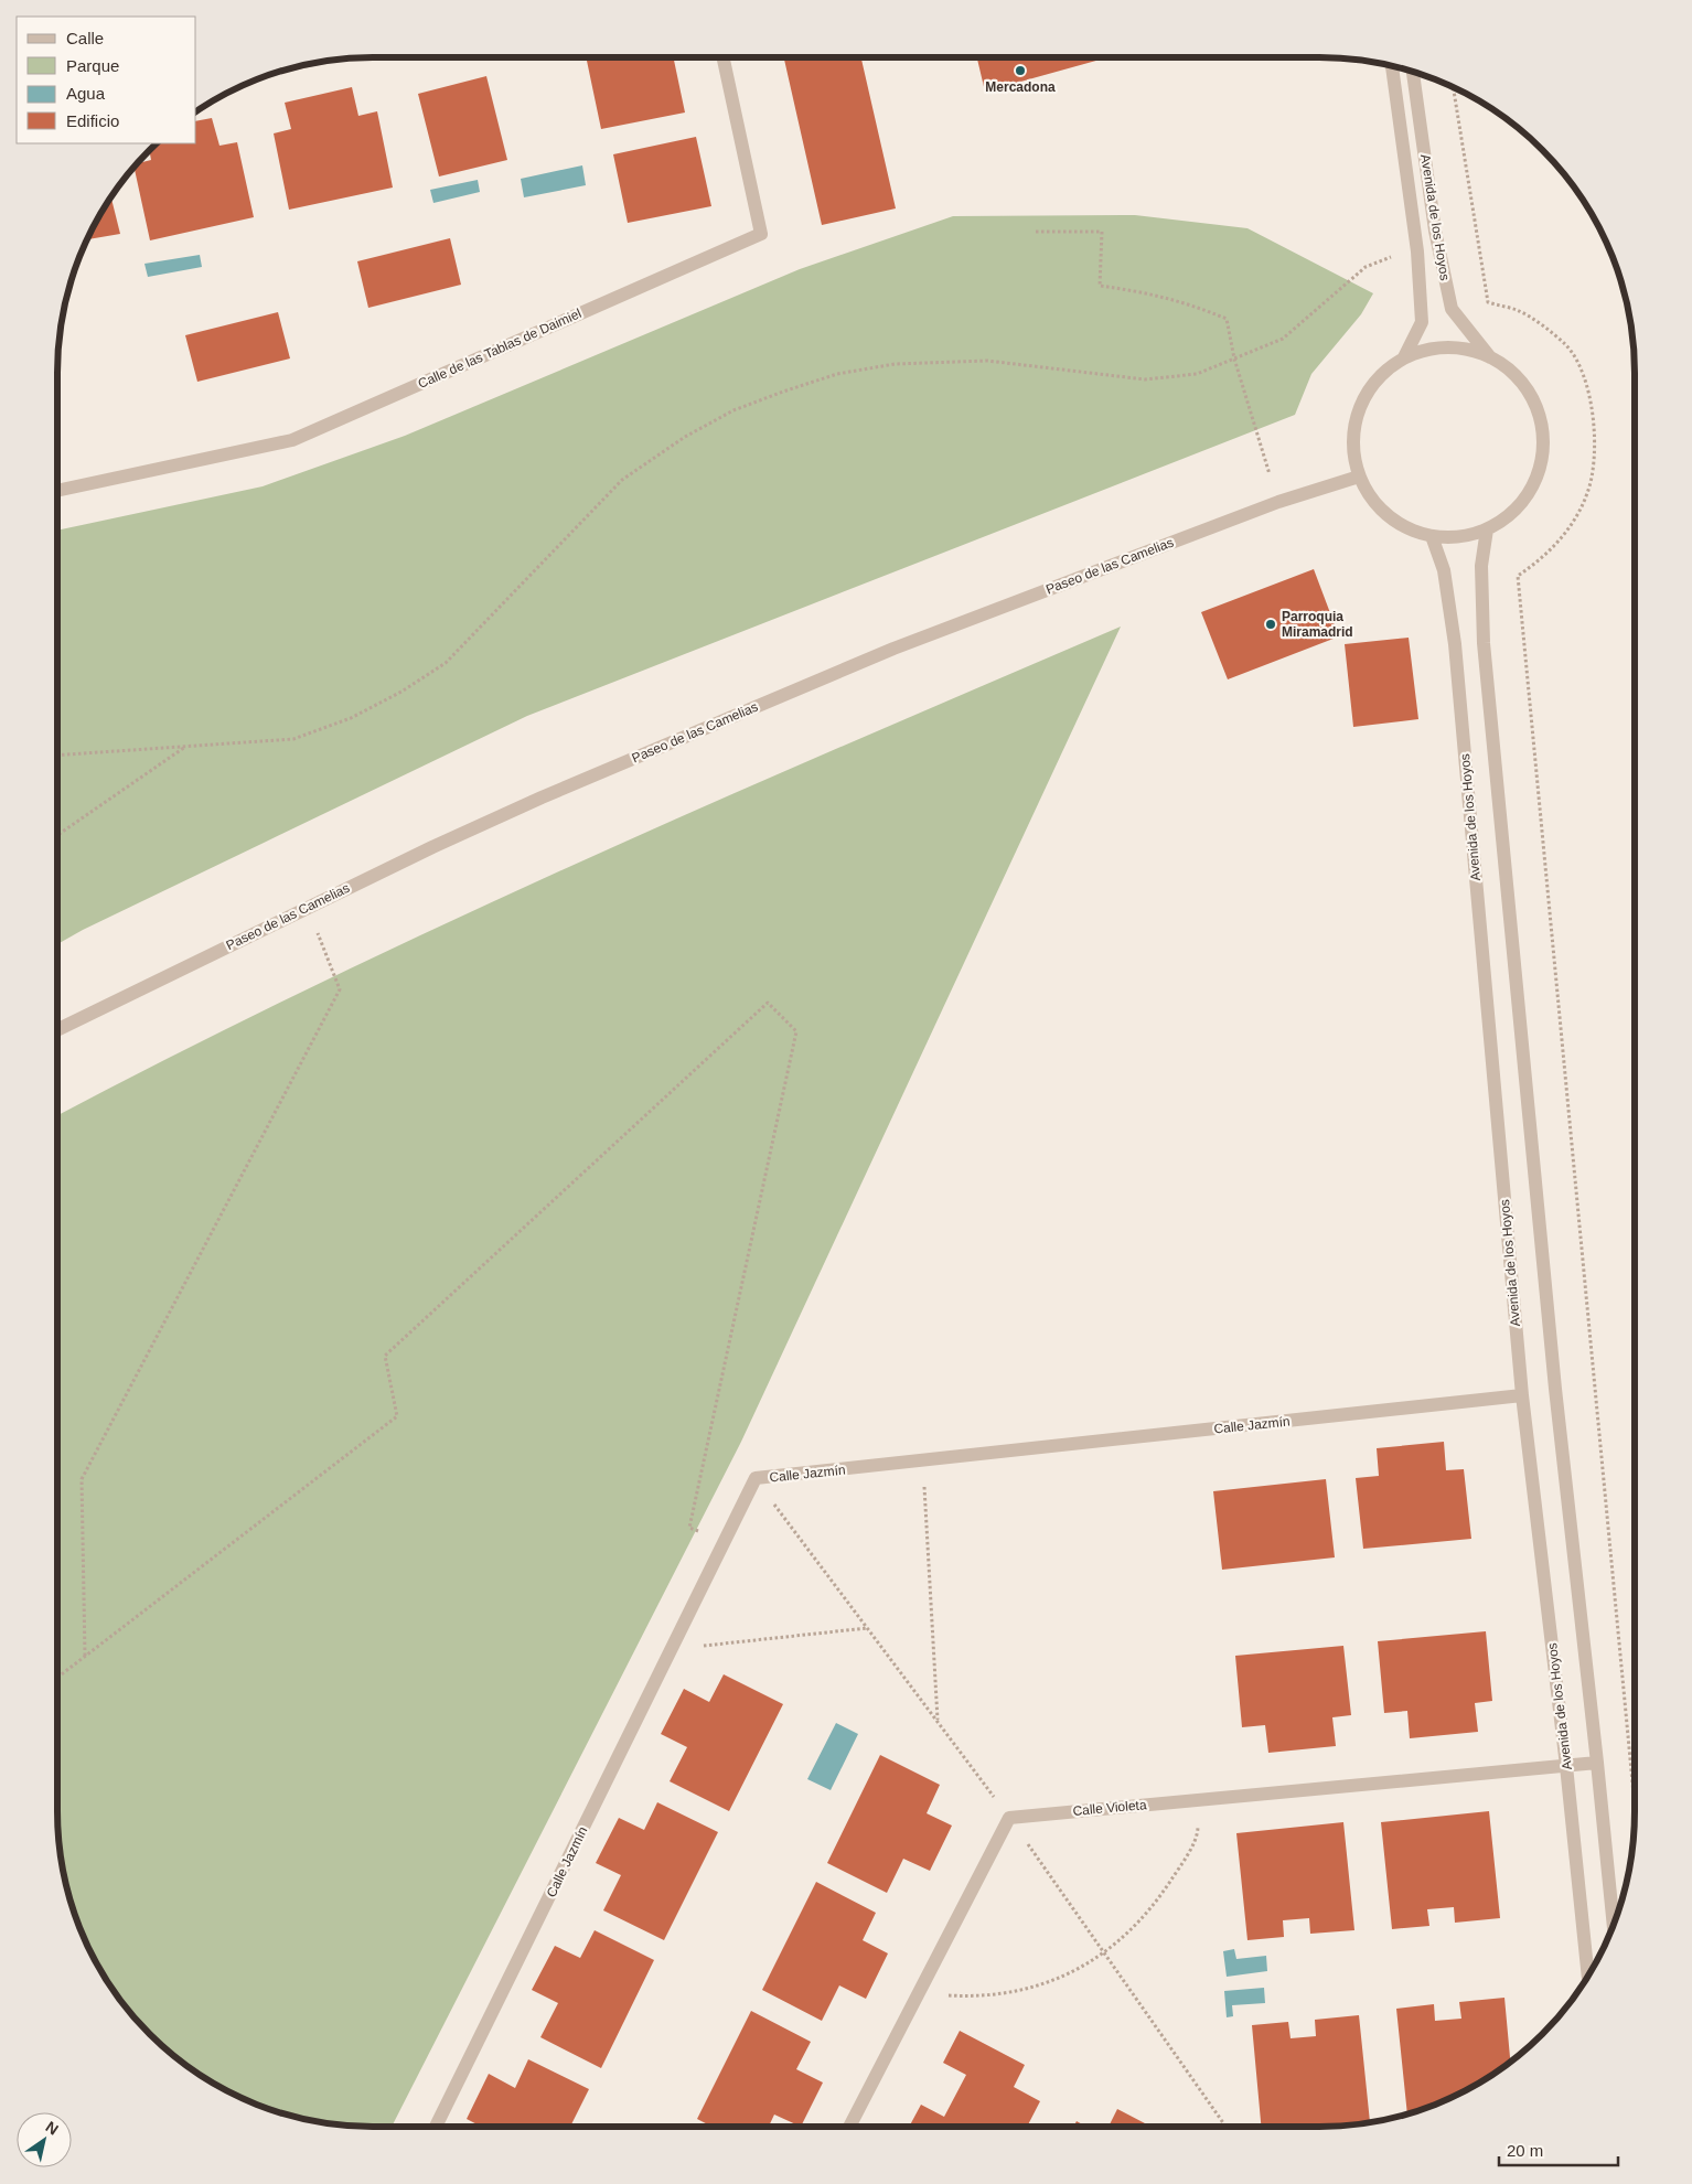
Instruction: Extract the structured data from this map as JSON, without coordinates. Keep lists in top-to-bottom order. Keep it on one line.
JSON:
{"streets":{"street":["Avenida de los Hoyos","Calle de las Tablas de Daimiel","Paseo de las Camelias","Calle Jazmín","Calle Violeta"]},"crossings":[["Avenida de los Hoyos","Paseo de las Camelias"],["Avenida de los Hoyos","Calle Jazmín"],["Avenida de los Hoyos","Calle Violeta"]],"places":["Mercadona","Parroquia Miramadrid"],"legend":["Calle","Parque","Agua","Edificio"],"scale_bar":"20 m","north":"top right"}
